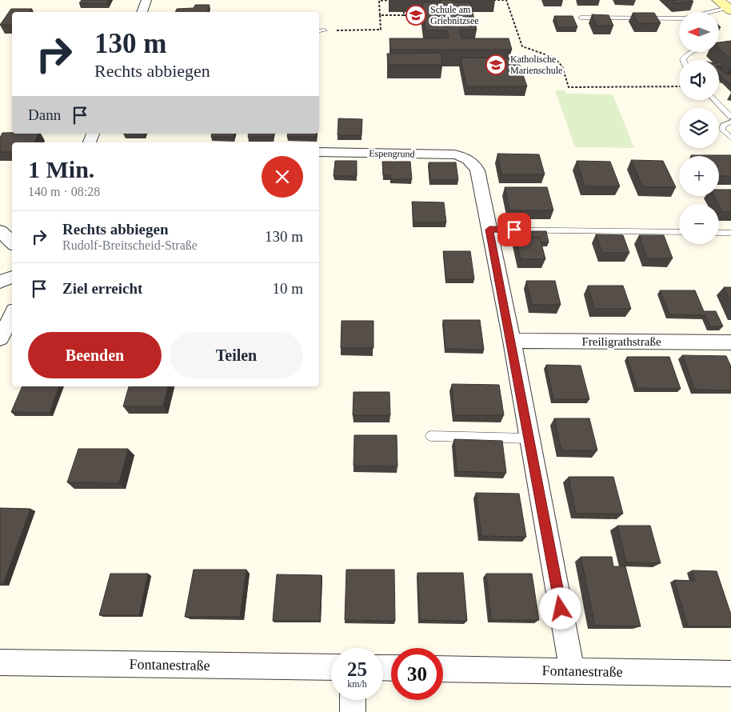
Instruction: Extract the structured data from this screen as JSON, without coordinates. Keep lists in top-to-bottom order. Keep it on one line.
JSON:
{"streets":{"street":["Espengrund","Freiligrathstraße","Fontanestraße"]},"places":{"school or university":["Schule am Griebnitzsee","Katholische Marienschule"]},"north":"left","page":{"map_buttons":["+","−"],"turn":["130 m","Rechts abbiegen"],"then":"Dann","heading":["1 Min.","140 m · 08:28"],"list":[{"name":"Rechts abbiegen","note":"Rudolf-Breitscheid-Straße","value":"130 m"},{"name":"Ziel erreicht","value":"10 m"}],"buttons":["Beenden","Teilen"],"speed":"25 km/h","limit":"30"}}
